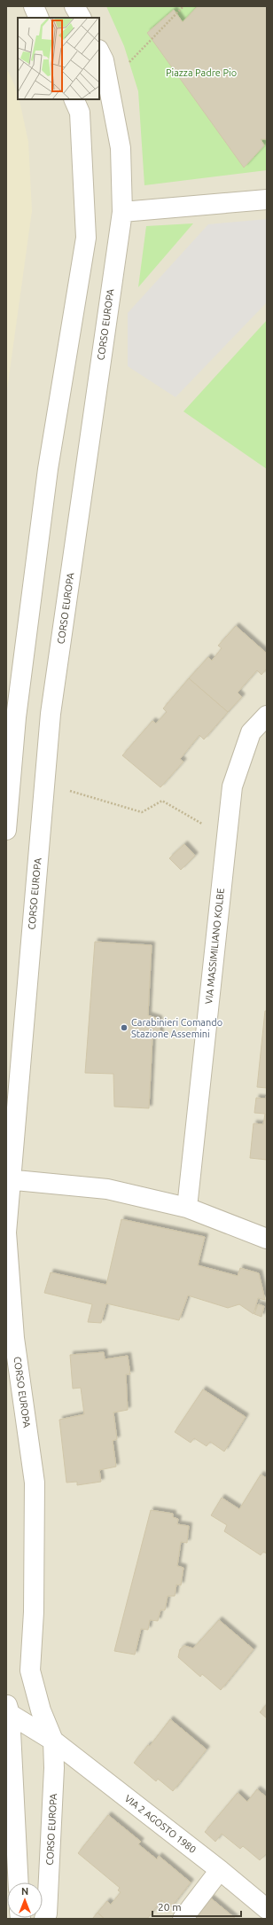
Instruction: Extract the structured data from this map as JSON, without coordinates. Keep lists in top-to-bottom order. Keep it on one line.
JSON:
{"streets":{"street":["CORSO EUROPA","VIA MASSIMILIANO KOLBE","VIA 2 AGOSTO 1980"]},"crossings":[["CORSO EUROPA","VIA 2 AGOSTO 1980"]],"parks":["Piazza Padre Pio"],"places":["Carabinieri Comando Stazione Assemini"],"scale_bar":"20 m","north":"top"}
